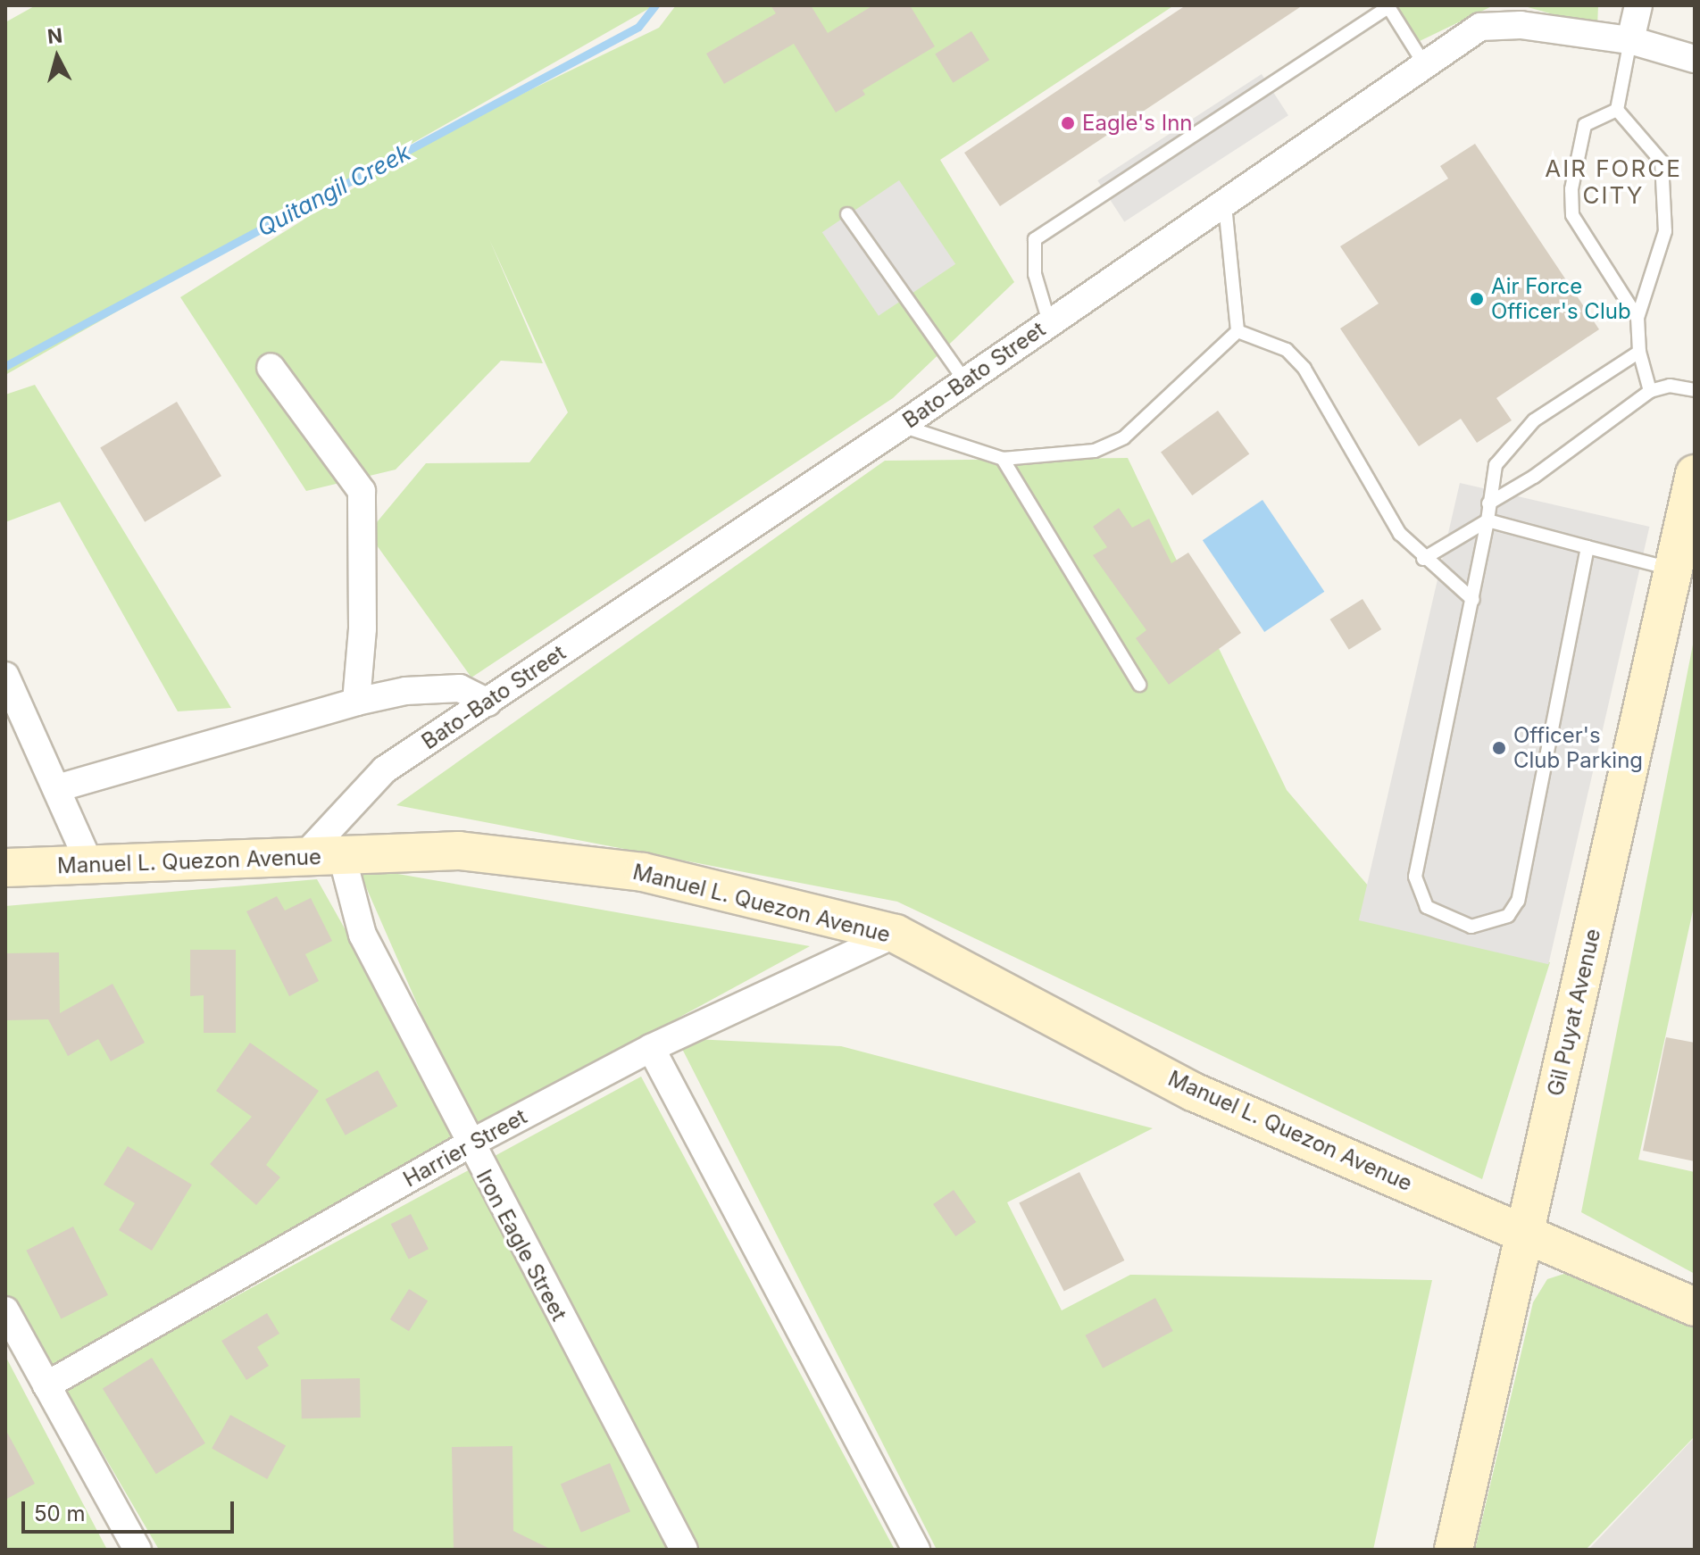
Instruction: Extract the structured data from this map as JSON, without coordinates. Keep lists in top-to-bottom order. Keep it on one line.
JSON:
{"streets":{"street":["Bato-Bato Street","Manuel L. Quezon Avenue","Gil Puyat Avenue","Harrier Street","Iron Eagle Street"]},"crossings":[["Bato-Bato Street","Manuel L. Quezon Avenue"],["Manuel L. Quezon Avenue","Gil Puyat Avenue"],["Manuel L. Quezon Avenue","Harrier Street"],["Manuel L. Quezon Avenue","Iron Eagle Street"],["Harrier Street","Iron Eagle Street"]],"districts":["AIR FORCE CITY"],"water":["Quitangil Creek"],"places":["Eagle's Inn","Air Force Officer's Club","Officer's Club Parking"],"scale_bar":"50 m","north":"top"}
